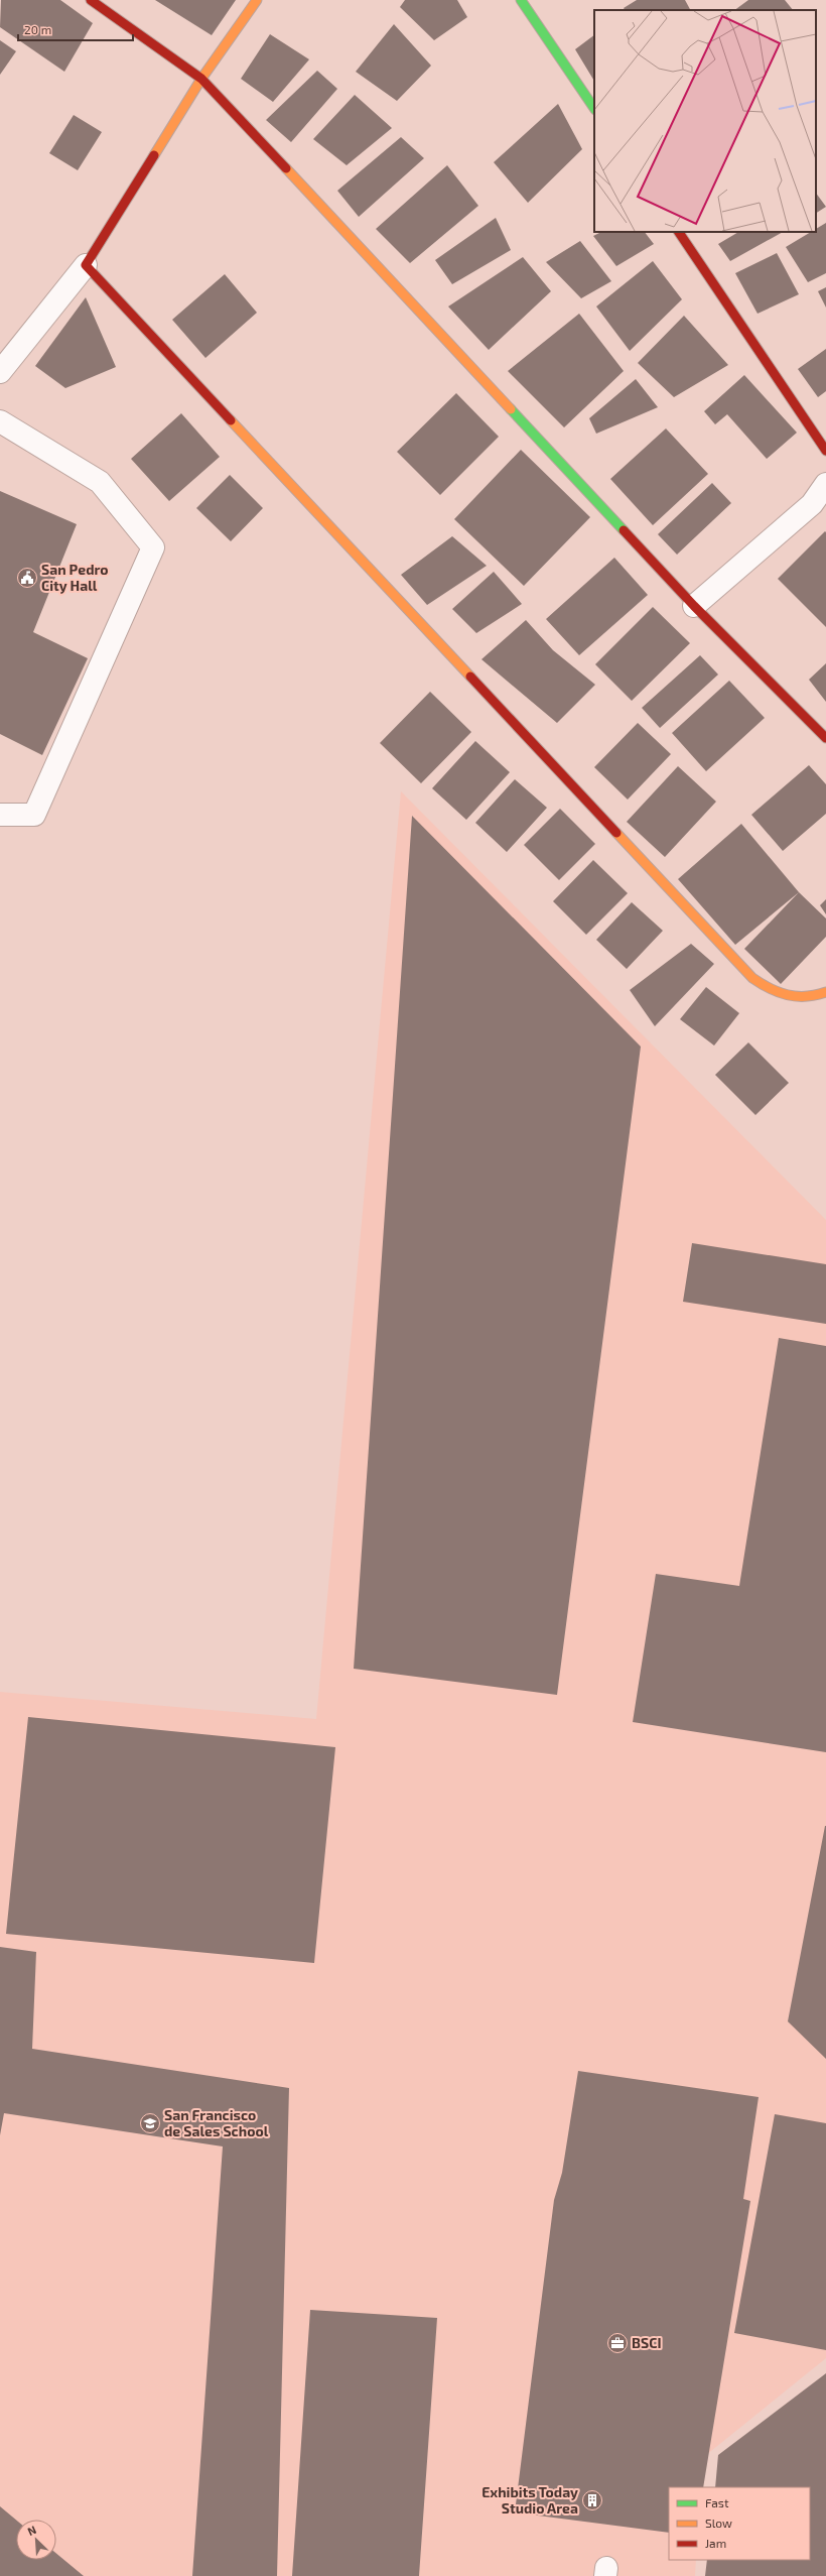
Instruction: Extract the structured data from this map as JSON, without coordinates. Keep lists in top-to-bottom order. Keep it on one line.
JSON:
{"places":{"public building":["San Pedro City Hall"],"school or university":["San Francisco de Sales School"],"office":["BSCI"],"building":["Exhibits Today Studio Area"]},"legend":["Fast","Slow","Jam"],"scale_bar":"20 m","north":"top left"}
